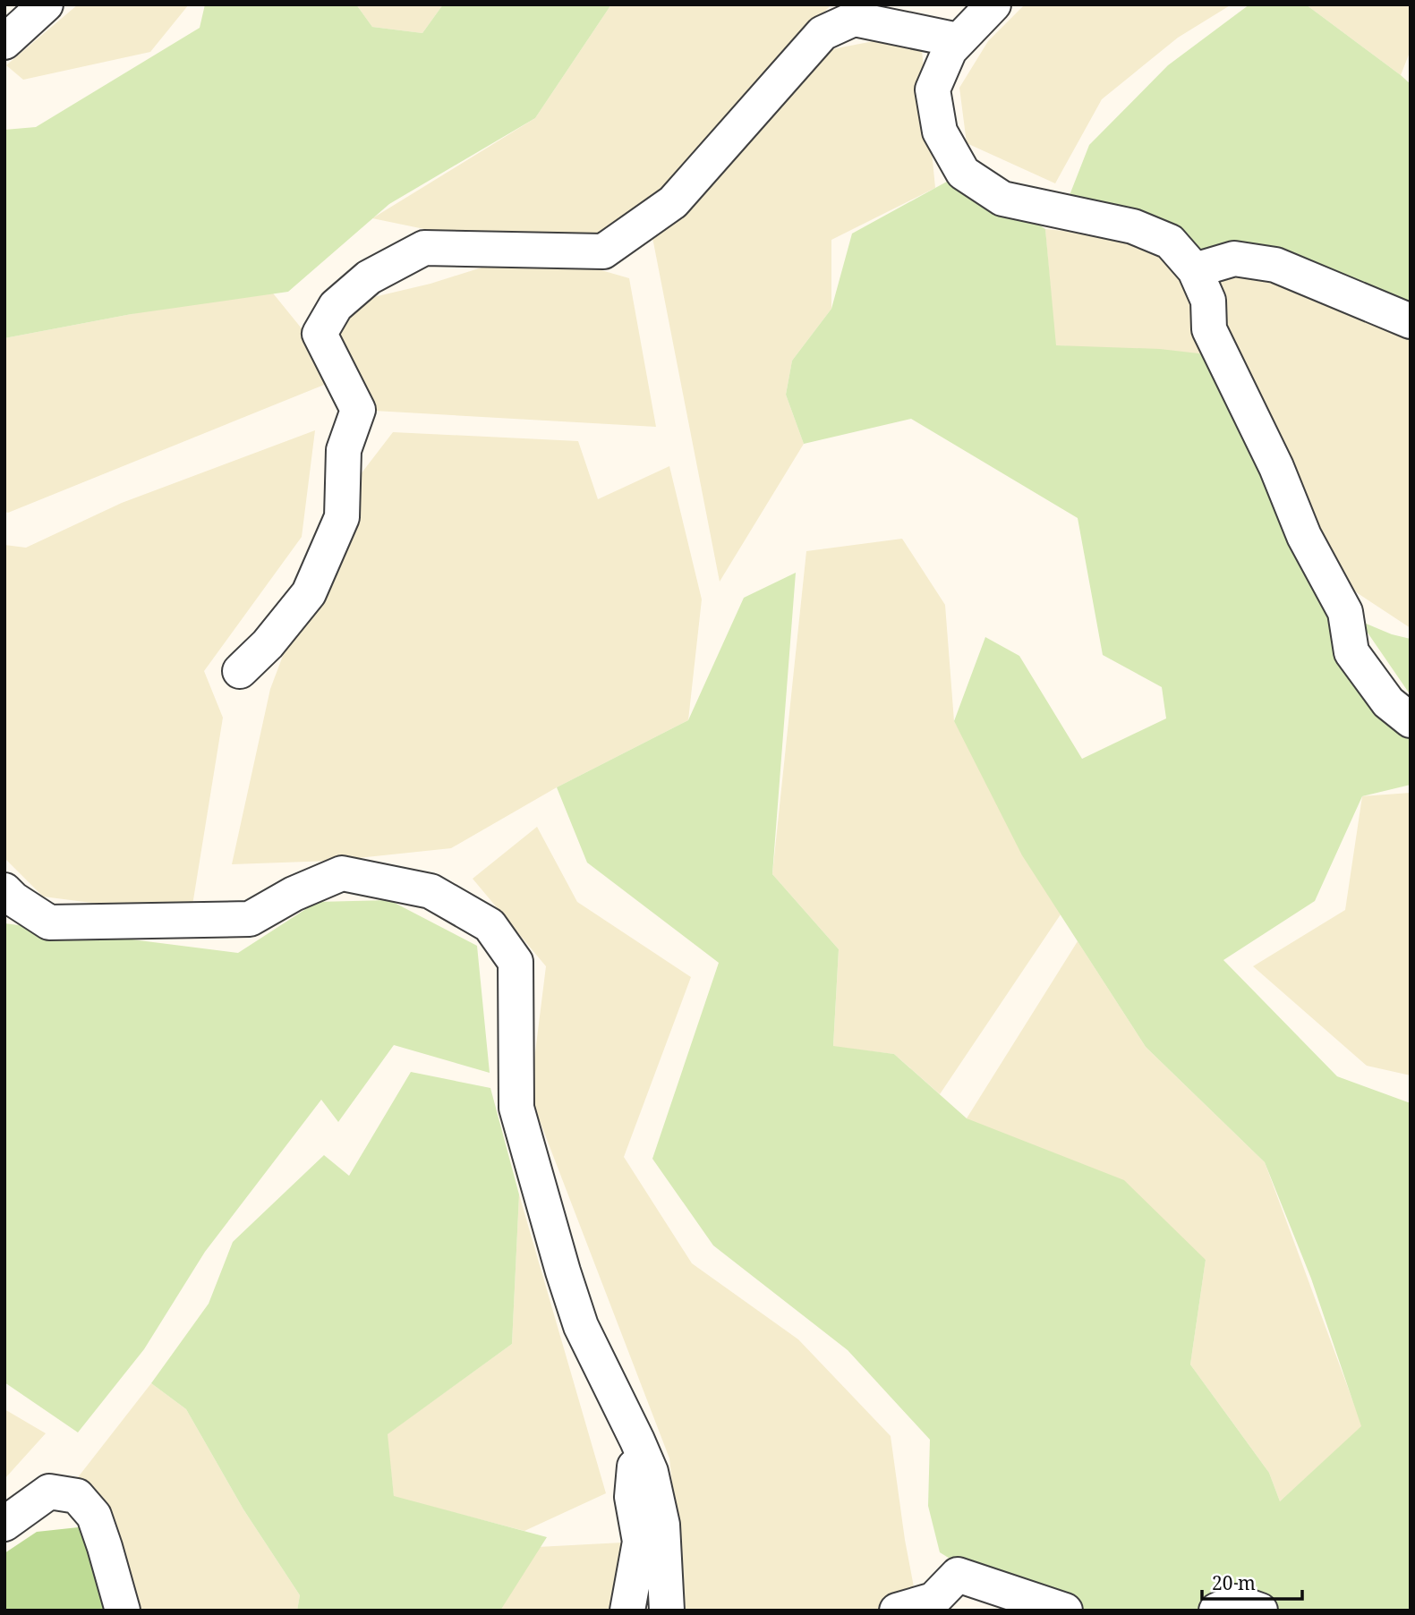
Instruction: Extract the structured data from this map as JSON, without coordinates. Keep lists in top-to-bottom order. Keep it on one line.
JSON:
{"scale_bar":"20 m"}
